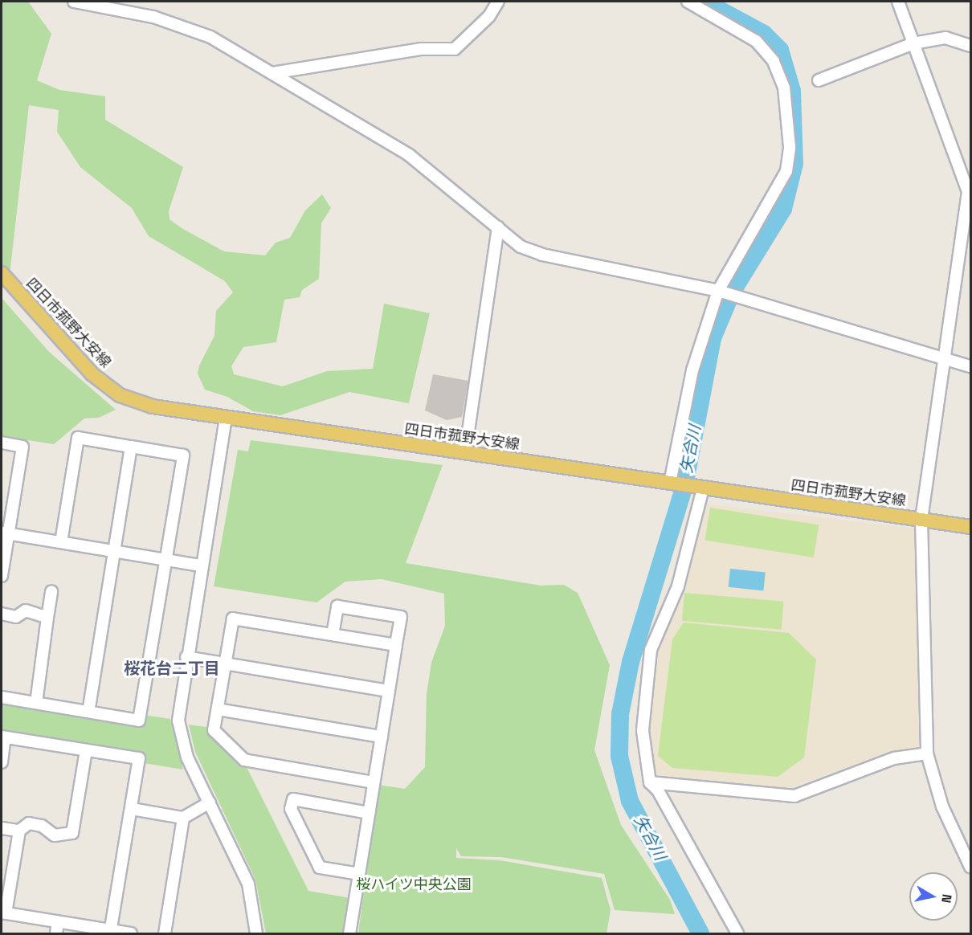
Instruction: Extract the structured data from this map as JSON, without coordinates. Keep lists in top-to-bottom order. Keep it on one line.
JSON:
{"streets":{"main road":["四日市菰野大安線"]},"districts":["桜花台二丁目"],"water":["矢合川"],"parks":["桜ハイツ中央公園"],"north":"right"}
